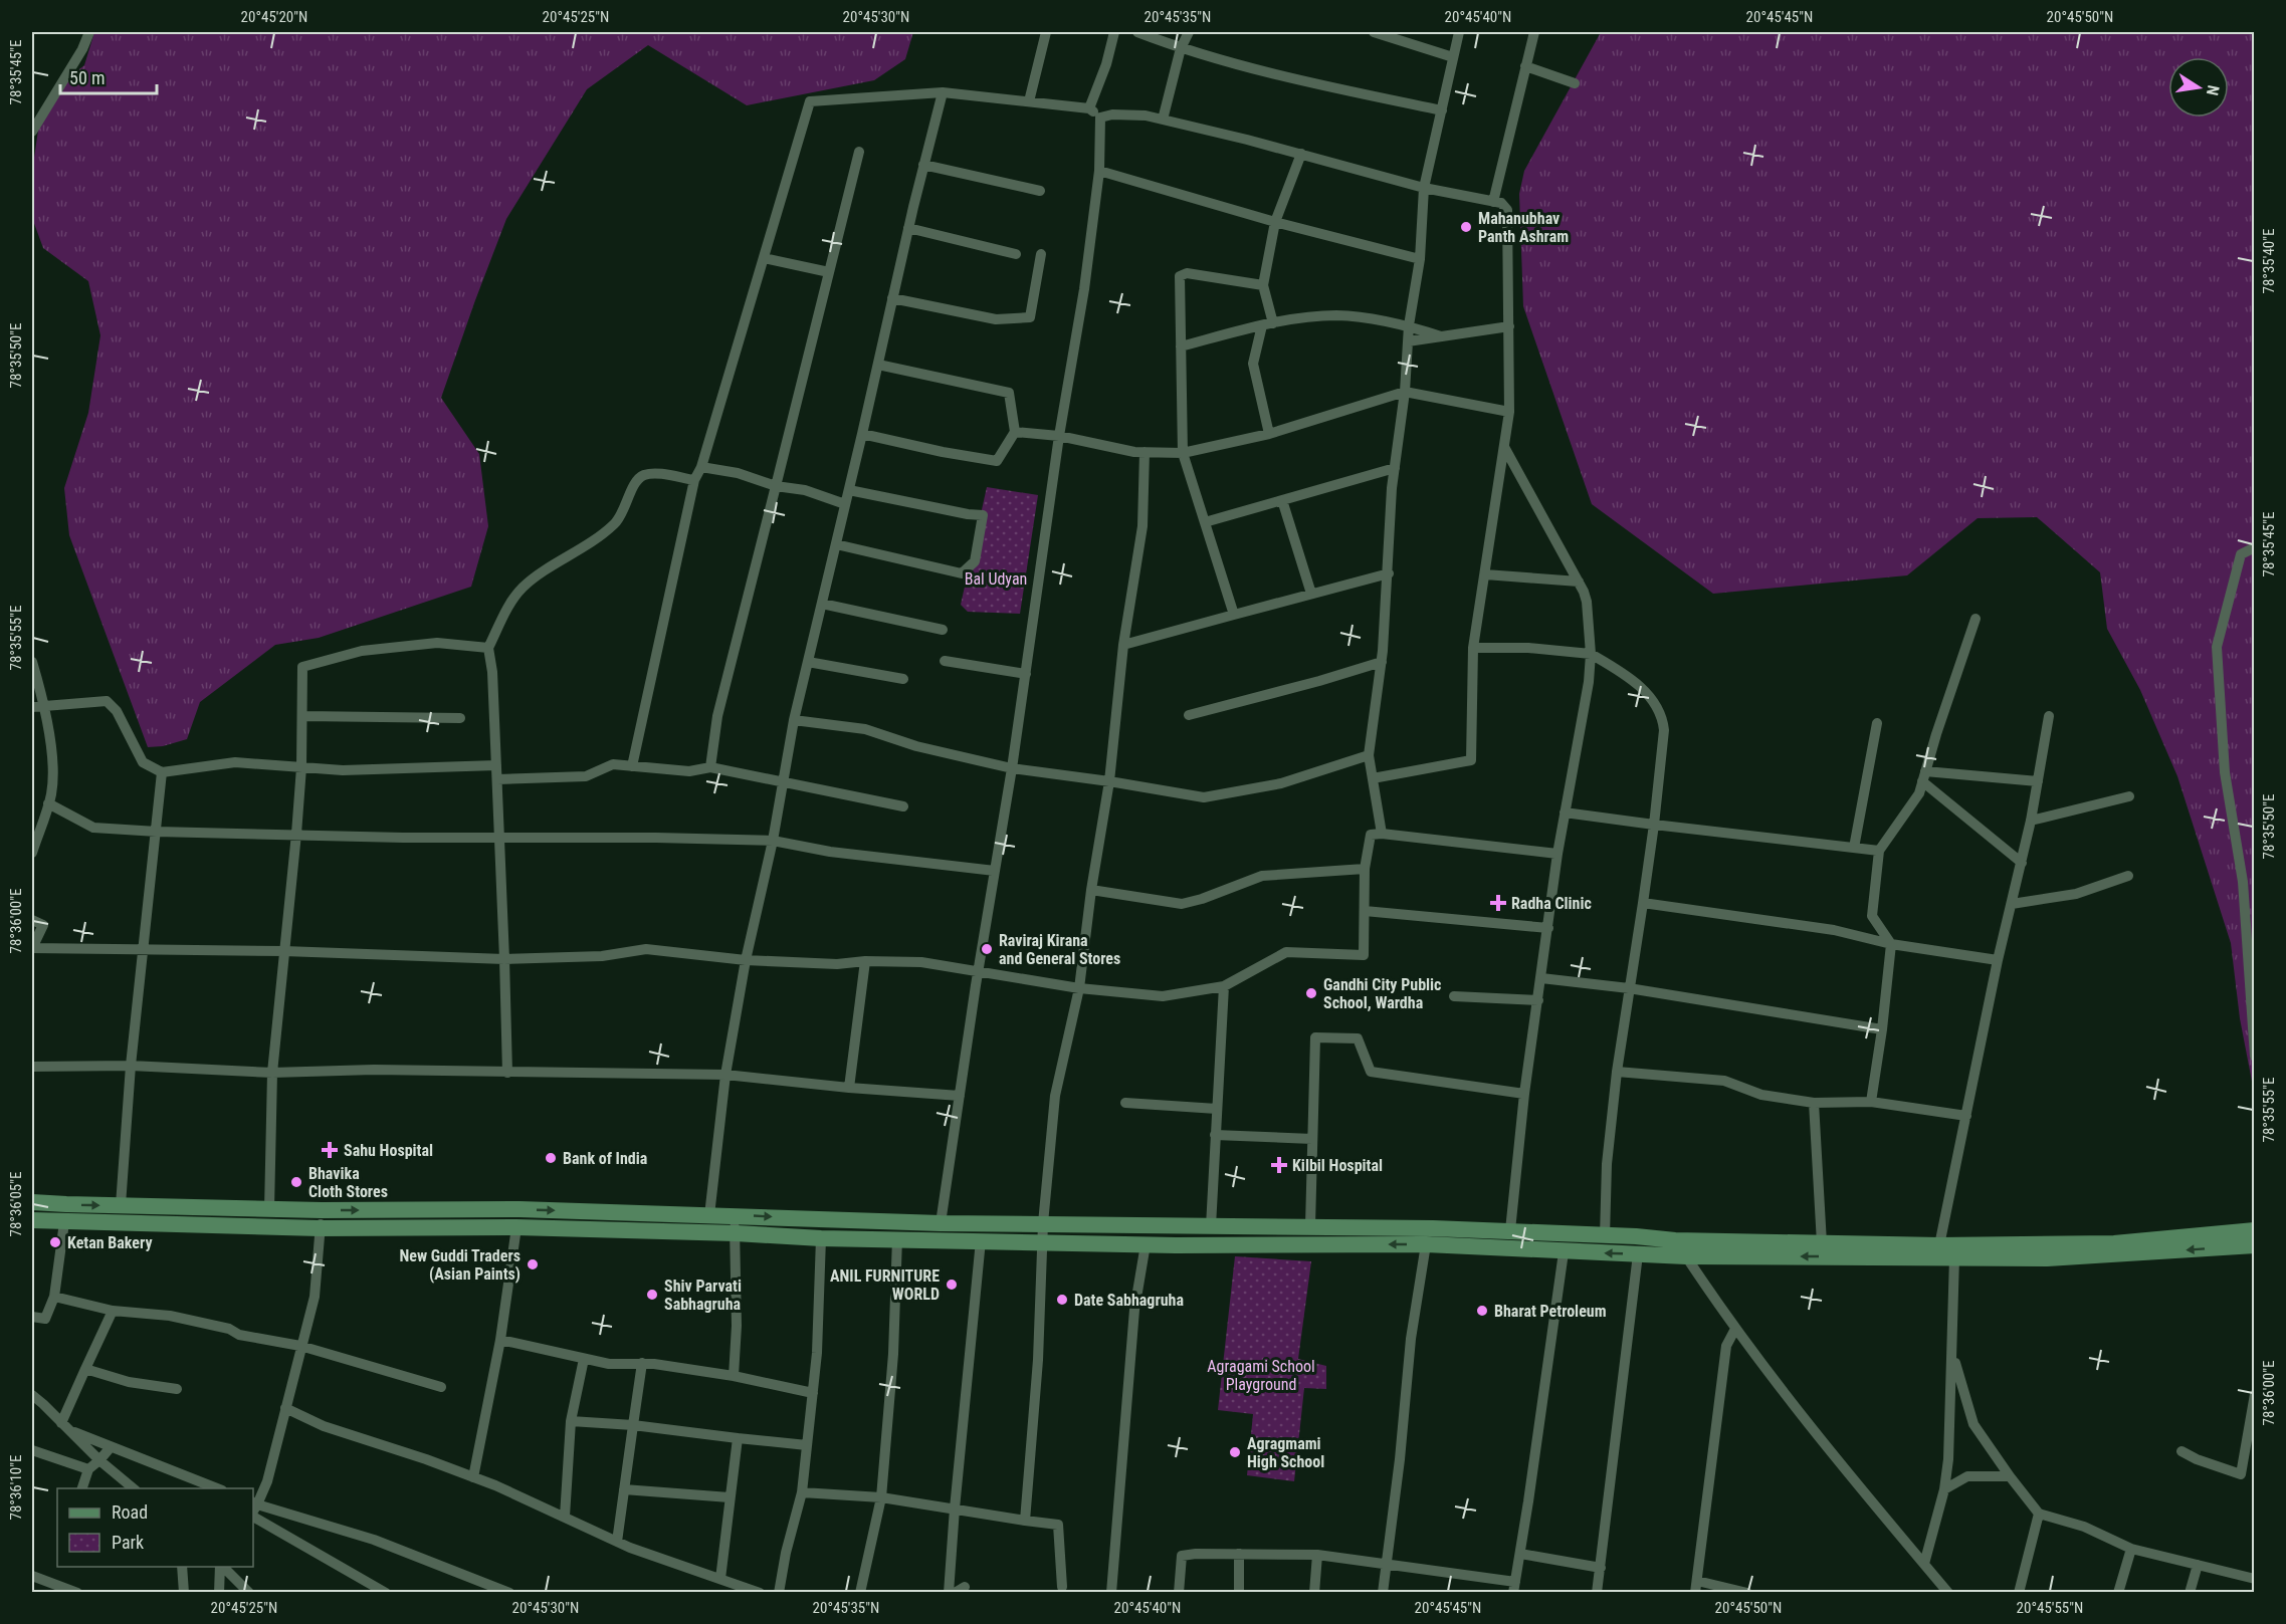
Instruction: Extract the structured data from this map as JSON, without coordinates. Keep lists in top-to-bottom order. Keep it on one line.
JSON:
{"parks":["Bal Udyan","Agragami School Playground"],"places":{"other":["Mahanubhav Panth Ashram","Raviraj Kirana and General Stores","Gandhi City Public School, Wardha","Bank of India","Bhavika Cloth Stores","Ketan Bakery","New Guddi Traders (Asian Paints)","ANIL FURNITURE WORLD","Shiv Parvati Sabhagruha","Date Sabhagruha","Bharat Petroleum","Agragmami High School"],"health":["Radha Clinic","Sahu Hospital","Kilbil Hospital"]},"legend":["Road","Park"],"scale_bar":"50 m","north":"right","coordinates":["20°45'20\"N","20°45'25\"N","20°45'30\"N","20°45'35\"N","20°45'40\"N","20°45'45\"N","20°45'50\"N","78°35'45\"E","78°35'40\"E","78°35'50\"E","78°35'55\"E","78°36'00\"E","78°36'05\"E","78°36'10\"E","20°45'55\"N"]}
